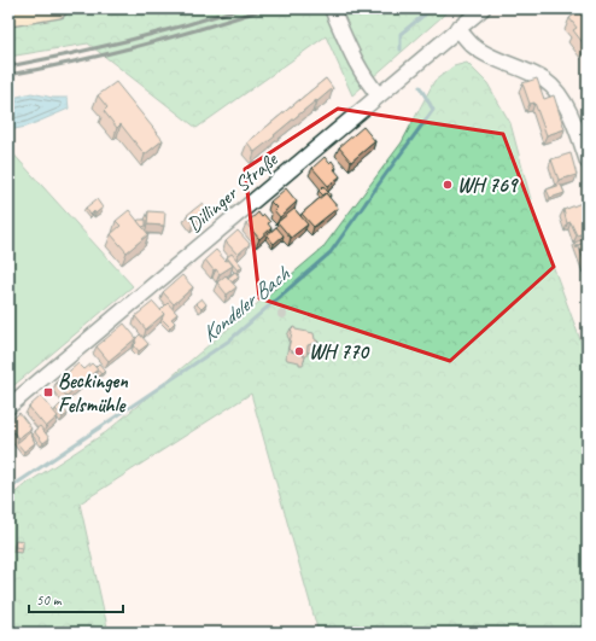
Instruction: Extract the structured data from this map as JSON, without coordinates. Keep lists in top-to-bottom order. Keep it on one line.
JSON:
{"streets":{"street":["Dillinger Straße"]},"water":["Kondeler Bach"],"places":{"other":["WH 769","WH 770"],"transit":["Beckingen Felsmühle"]},"scale_bar":"50 m"}
